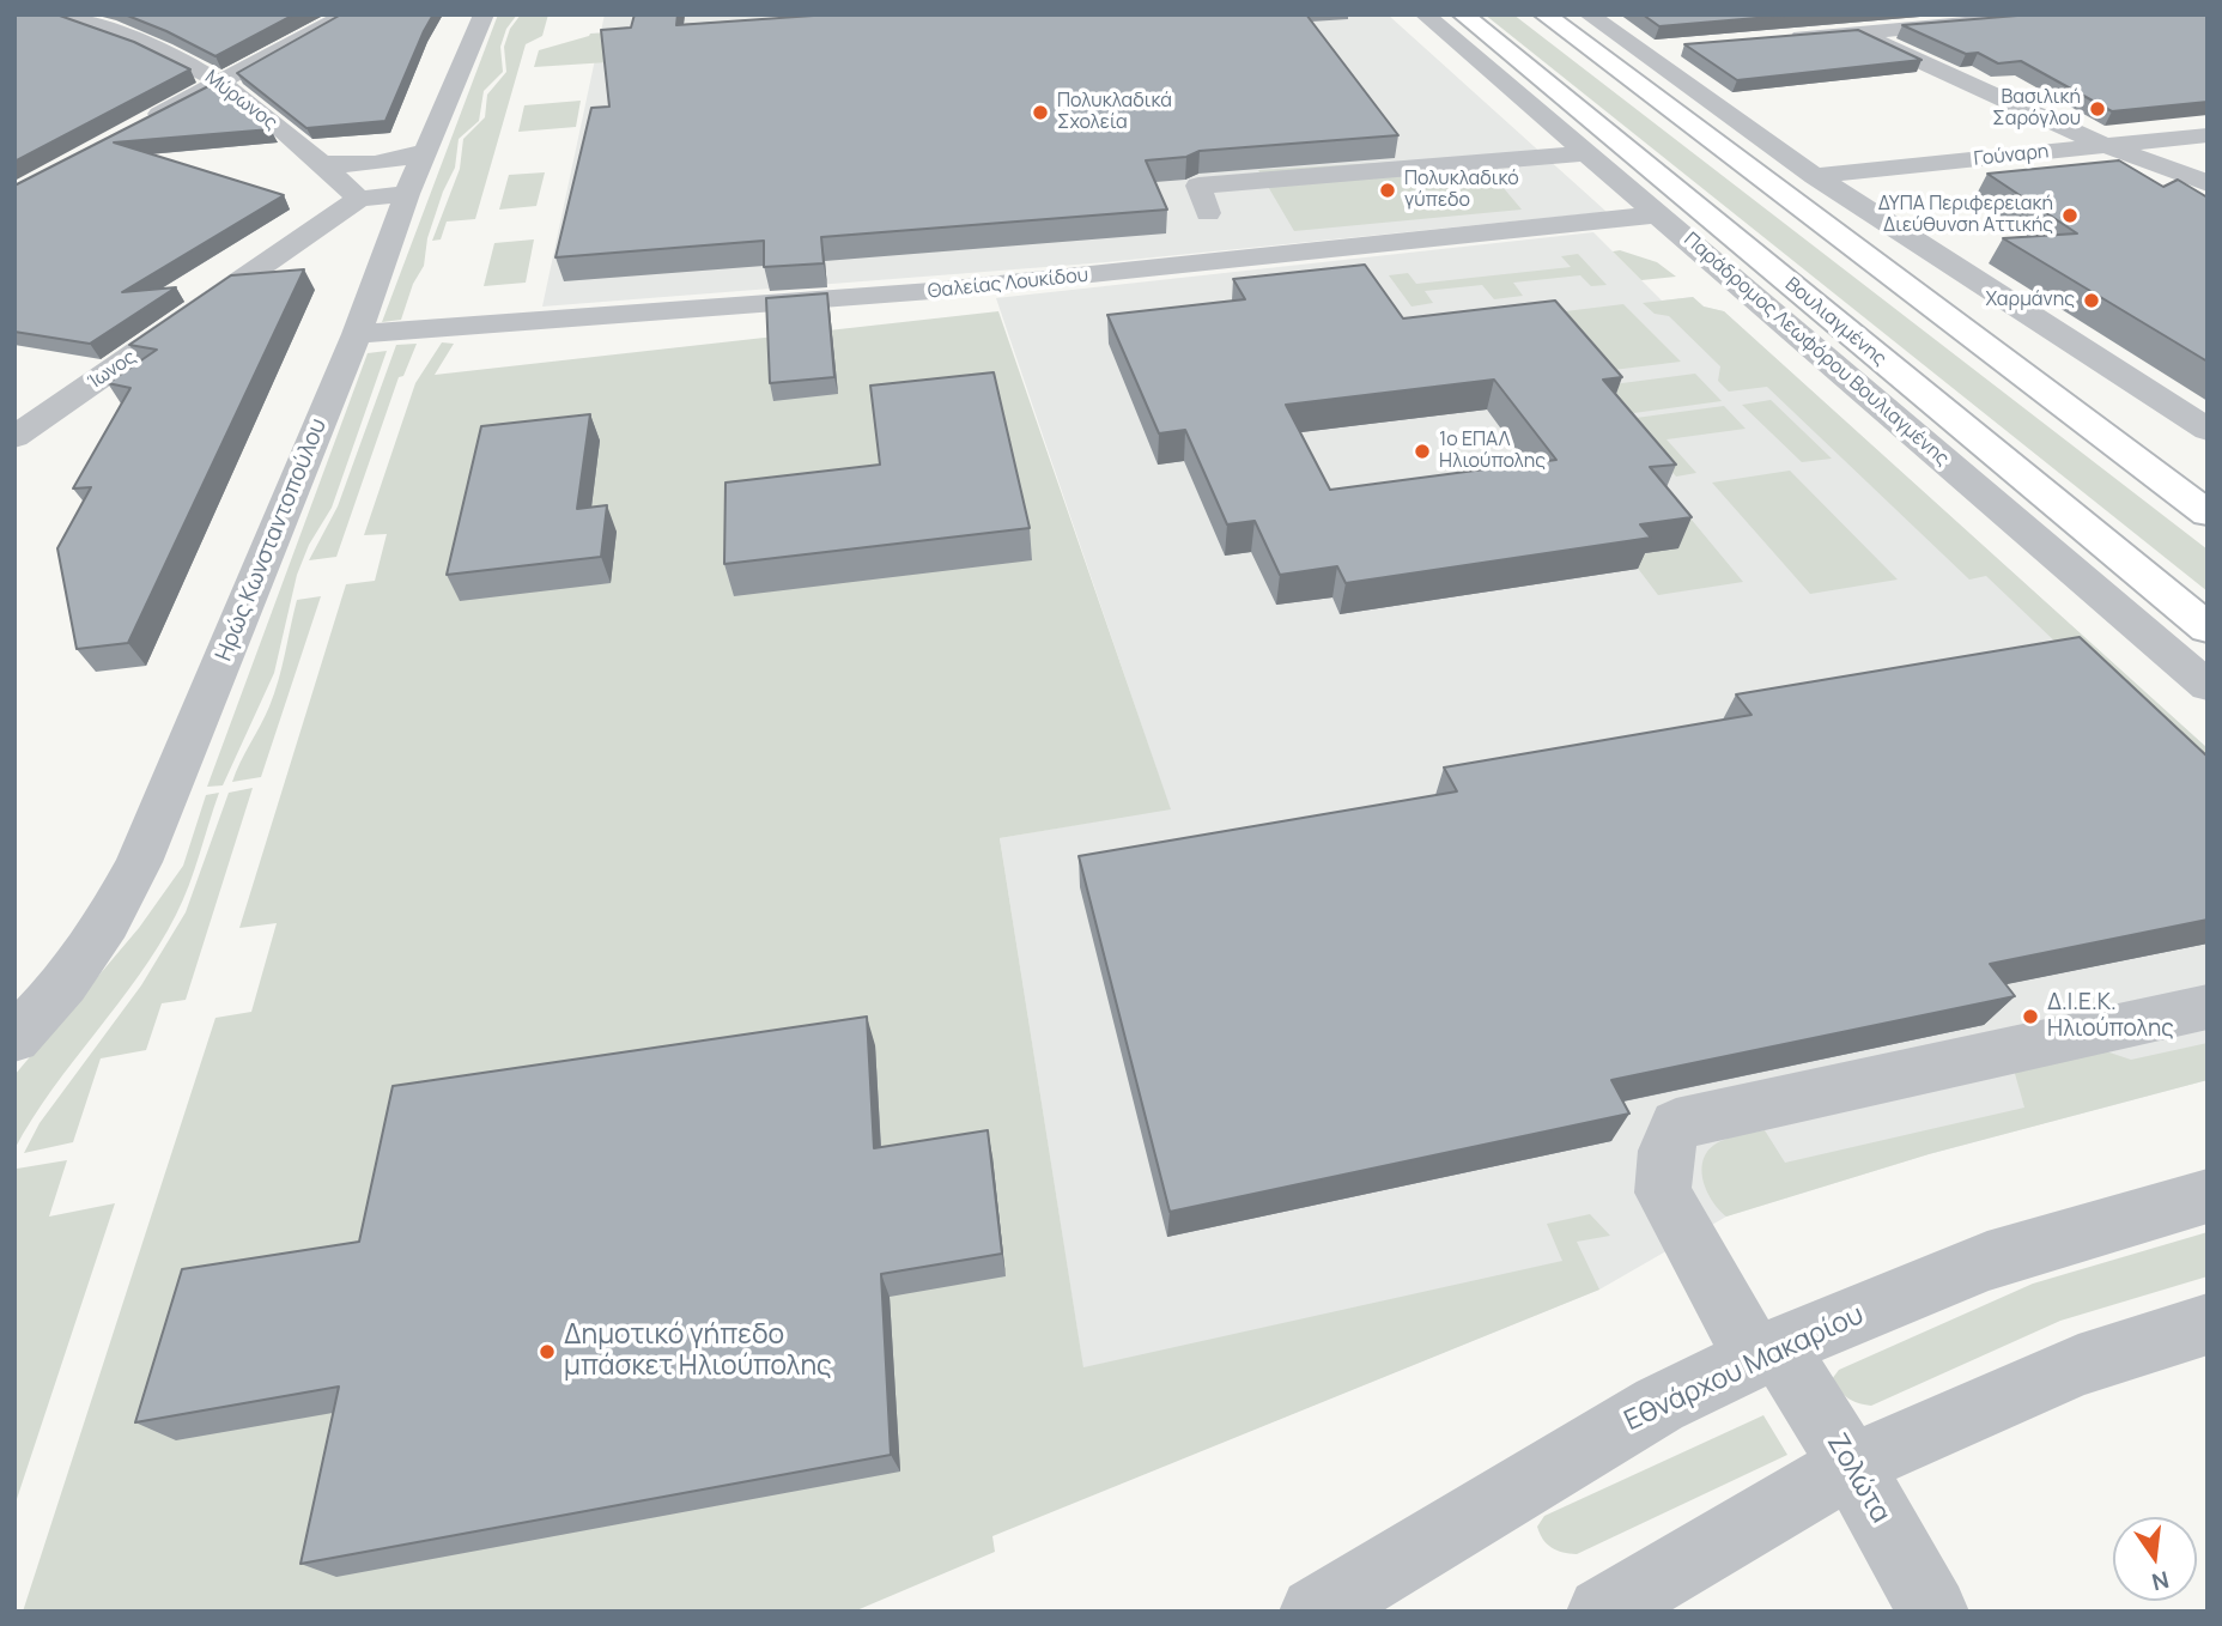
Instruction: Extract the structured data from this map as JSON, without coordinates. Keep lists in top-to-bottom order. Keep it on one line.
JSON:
{"streets":{"main road":["Βουλιαγμένης"],"street":["Μύρωνος","Γούναρη","Θαλείας Λουκίδου","Παράδρομος Λεωφόρου Βουλιαγμένης","Ίωνος","Ηρώς Κωνσταντοπούλου","Εθνάρχου Μακαρίου","Ζολώτα"]},"crossings":[["Μύρωνος","Ίωνος"],["Θαλείας Λουκίδου","Παράδρομος Λεωφόρου Βουλιαγμένης"],["Θαλείας Λουκίδου","Ηρώς Κωνσταντοπούλου"],["Ίωνος","Ηρώς Κωνσταντοπούλου"],["Εθνάρχου Μακαρίου","Ζολώτα"]],"places":["Βασιλική Σαρόγλου","Πολυκλαδικά Σχολεία","Πολυκλαδικό γύπεδο","ΔΥΠΑ Περιφερειακή Διεύθυνση Αττικής","Χαρμάνης","1ο ΕΠΑΛ Ηλιούπολης","Δ.Ι.Ε.Κ. Ηλιούπολης","Δημοτικό γήπεδο μπάσκετ Ηλιούπολης"],"north":"bottom"}
